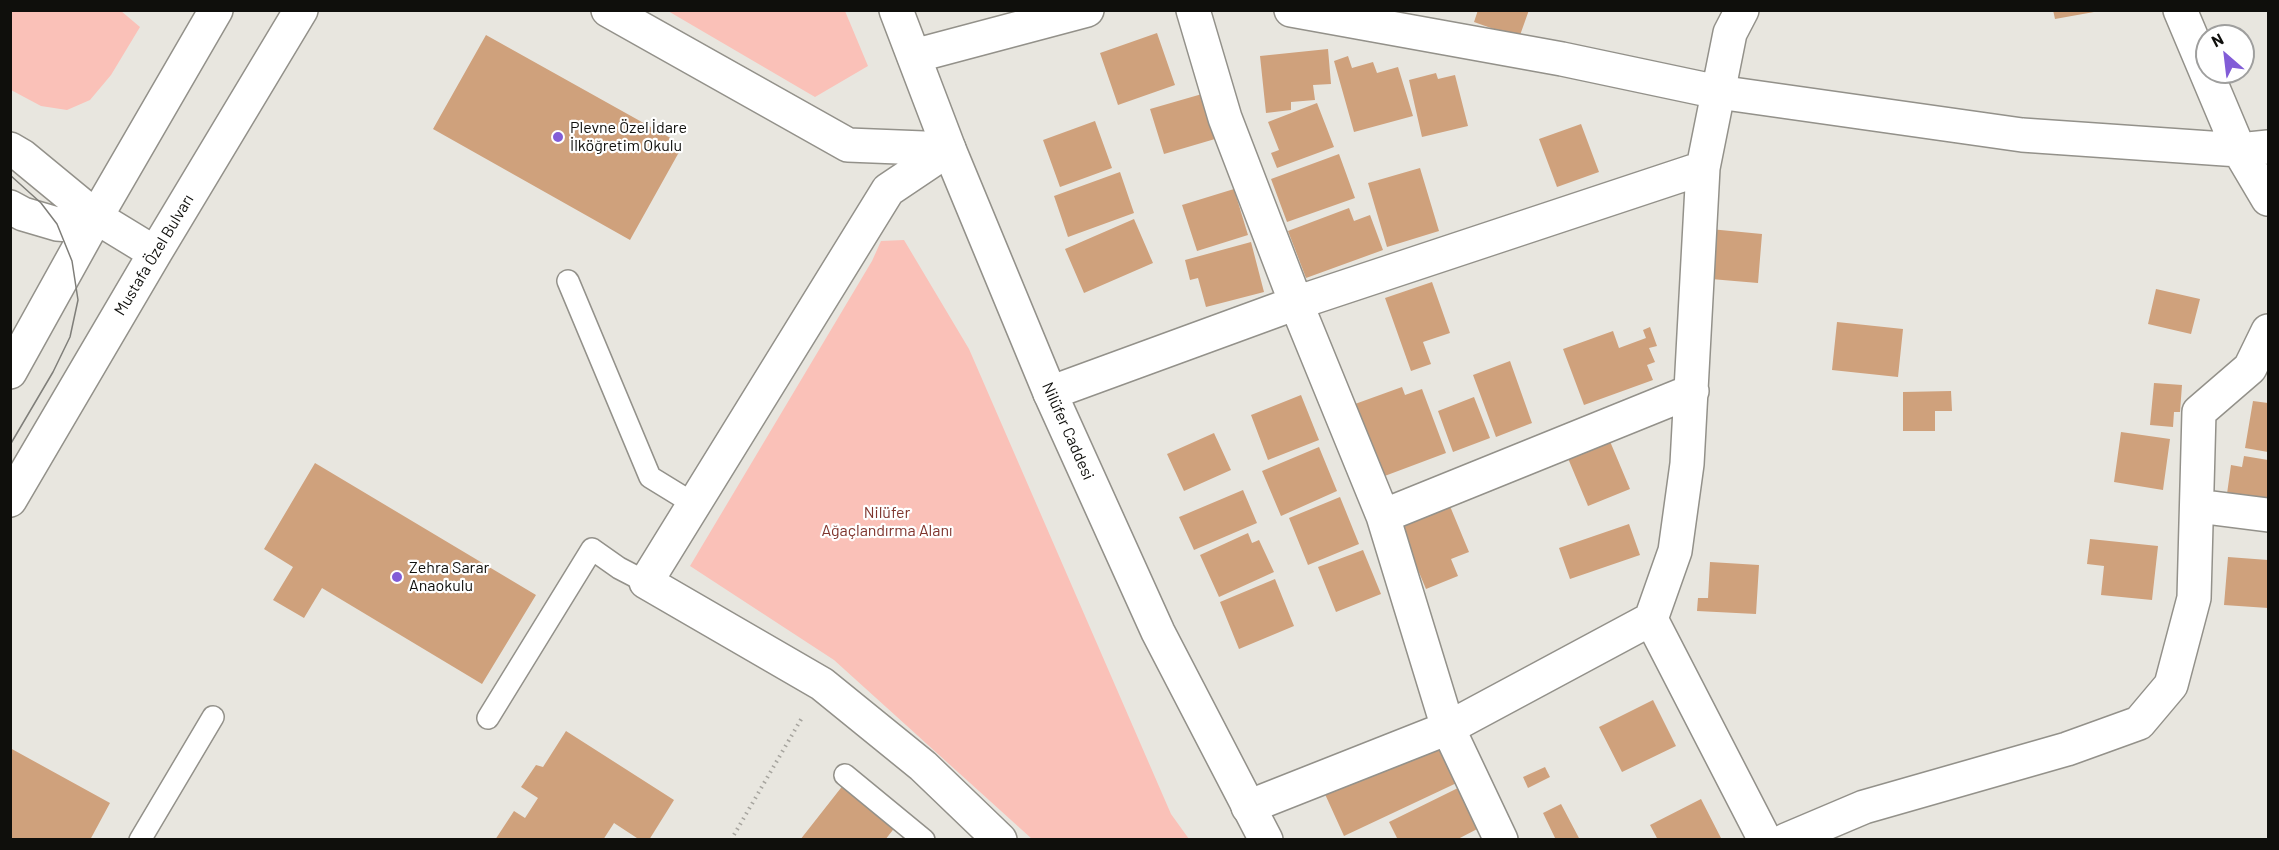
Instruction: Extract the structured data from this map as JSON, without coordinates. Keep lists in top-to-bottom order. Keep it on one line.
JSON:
{"streets":{"street":["Mustafa Özel Bulvarı","Nilüfer Caddesi"]},"parks":["Nilüfer Ağaçlandırma Alanı"],"places":["Plevne Özel İdare İlköğretim Okulu","Zehra Sarar Anaokulu"],"north":"top left"}
